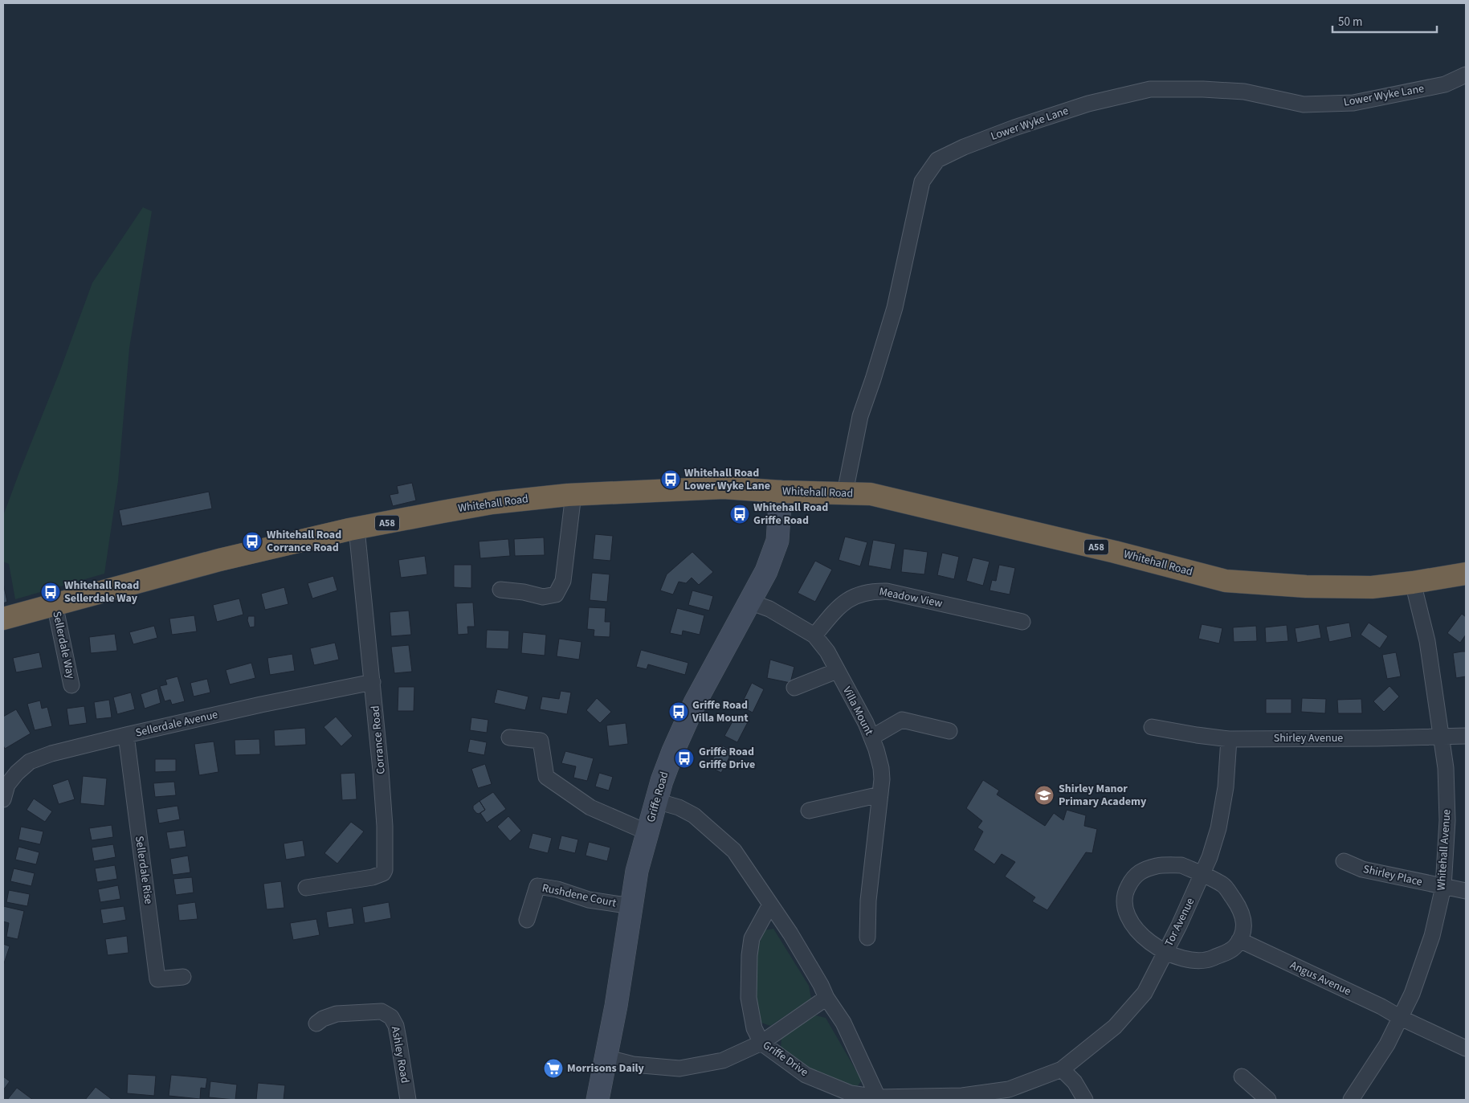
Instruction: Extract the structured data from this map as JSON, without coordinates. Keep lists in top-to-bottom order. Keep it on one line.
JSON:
{"streets":{"highway":["Whitehall Road","A58"],"street":["Lower Wyke Lane","Meadow View","Sellerdale Way","Villa Mount","Sellerdale Avenue","Shirley Avenue","Corrance Road","Griffe Road","Whitehall Avenue","Sellerdale Rise","Shirley Place","Rushdene Court","Tor Avenue","Angus Avenue","Ashley Road","Griffe Drive"]},"crossings":[["Lower Wyke Lane","Whitehall Road"],["Whitehall Road","Sellerdale Way"],["Whitehall Road","Corrance Road"],["Whitehall Road","Griffe Road"],["Whitehall Road","Whitehall Avenue"],["Meadow View","Villa Mount"],["Villa Mount","Griffe Road"],["Sellerdale Avenue","Corrance Road"],["Sellerdale Avenue","Sellerdale Rise"],["Shirley Avenue","Whitehall Avenue"],["Shirley Avenue","Tor Avenue"],["Griffe Road","Rushdene Court"],["Whitehall Avenue","Shirley Place"],["Whitehall Avenue","Angus Avenue"],["Tor Avenue","Griffe Drive"]],"places":{"bus stop":["Whitehall Road Lower Wyke Lane","Whitehall Road Griffe Road","Whitehall Road Corrance Road","Whitehall Road Sellerdale Way","Griffe Road Villa Mount","Griffe Road Griffe Drive"],"school or university":["Shirley Manor Primary Academy"],"supermarket":["Morrisons Daily"]},"scale_bar":"50 m"}
